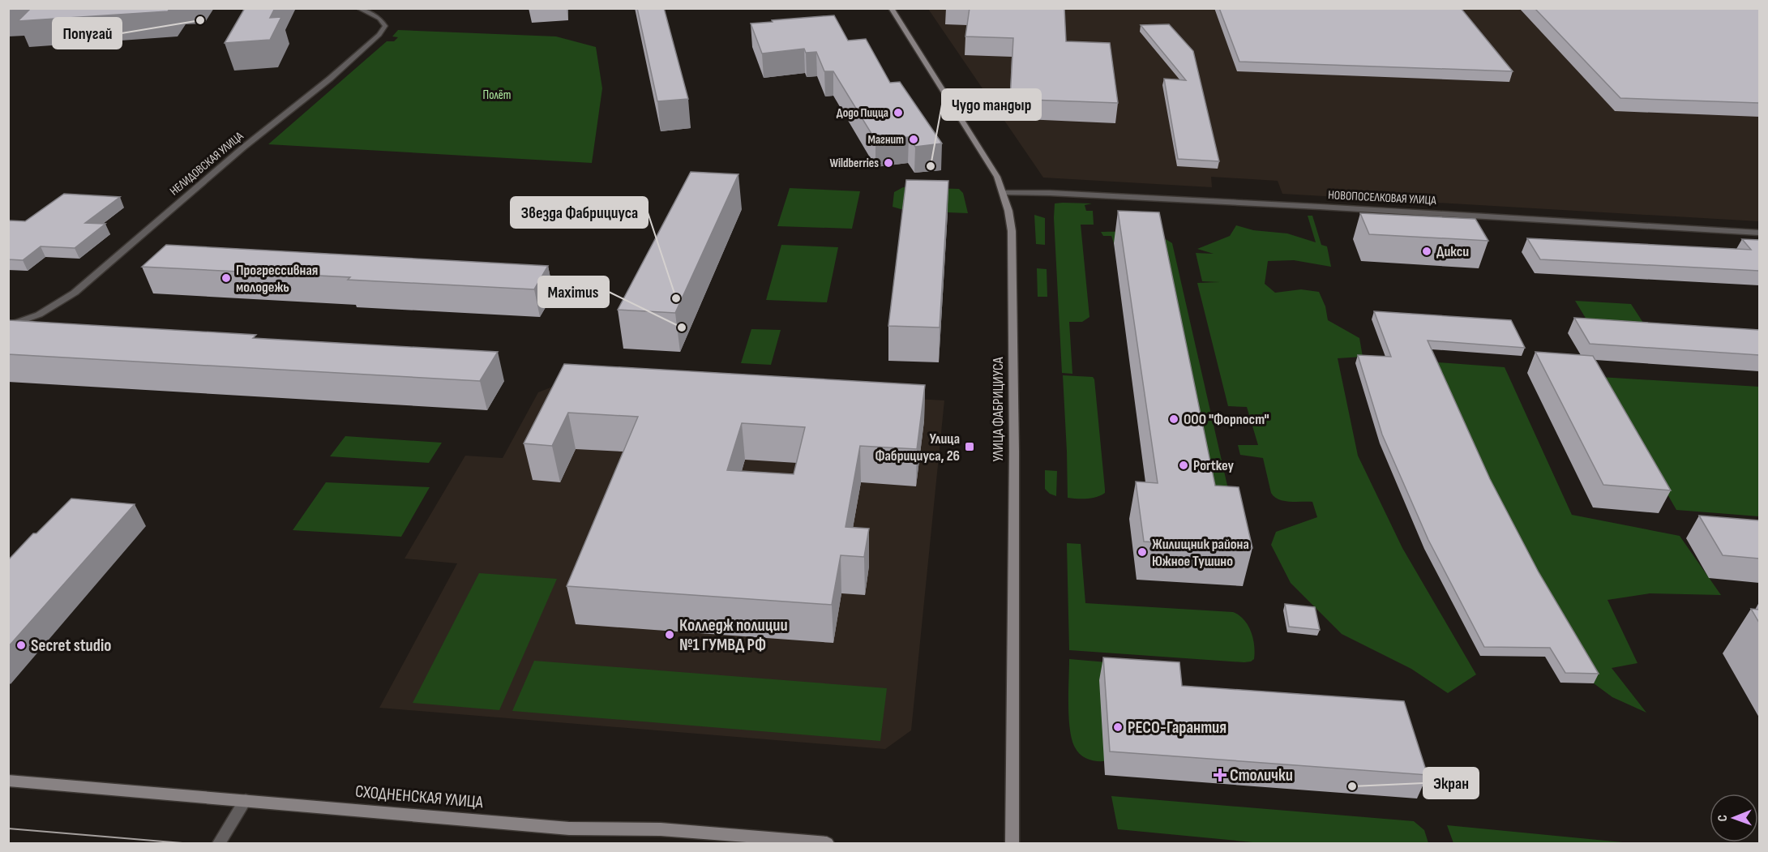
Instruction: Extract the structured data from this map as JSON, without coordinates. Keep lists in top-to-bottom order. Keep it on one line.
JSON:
{"streets":{"main road":["УЛИЦА ФАБРИЦИУСА","СХОДНЕНСКАЯ УЛИЦА"],"street":["НЕЛИДОВСКАЯ УЛИЦА","НОВОПОСЕЛКОВАЯ УЛИЦА"]},"crossings":[["НОВОПОСЕЛКОВАЯ УЛИЦА","УЛИЦА ФАБРИЦИУСА"]],"parks":["Полёт"],"places":{"other":["Попугай","Додо Пицца","Магнит","Wildberries","Чудо тандыр","Дикси","Прогрессивная молодежь","Звезда Фабрициуса","Maximus","ООО \"Форпост\"","Portkey","Жилищник района Южное Тушино","Колледж полиции №1 ГУМВД РФ","Secret studio","РЕСО-Гарантия","Экран"],"transit":["Улица Фабрициуса, 26"],"health":["Столички"]},"north":"left"}
